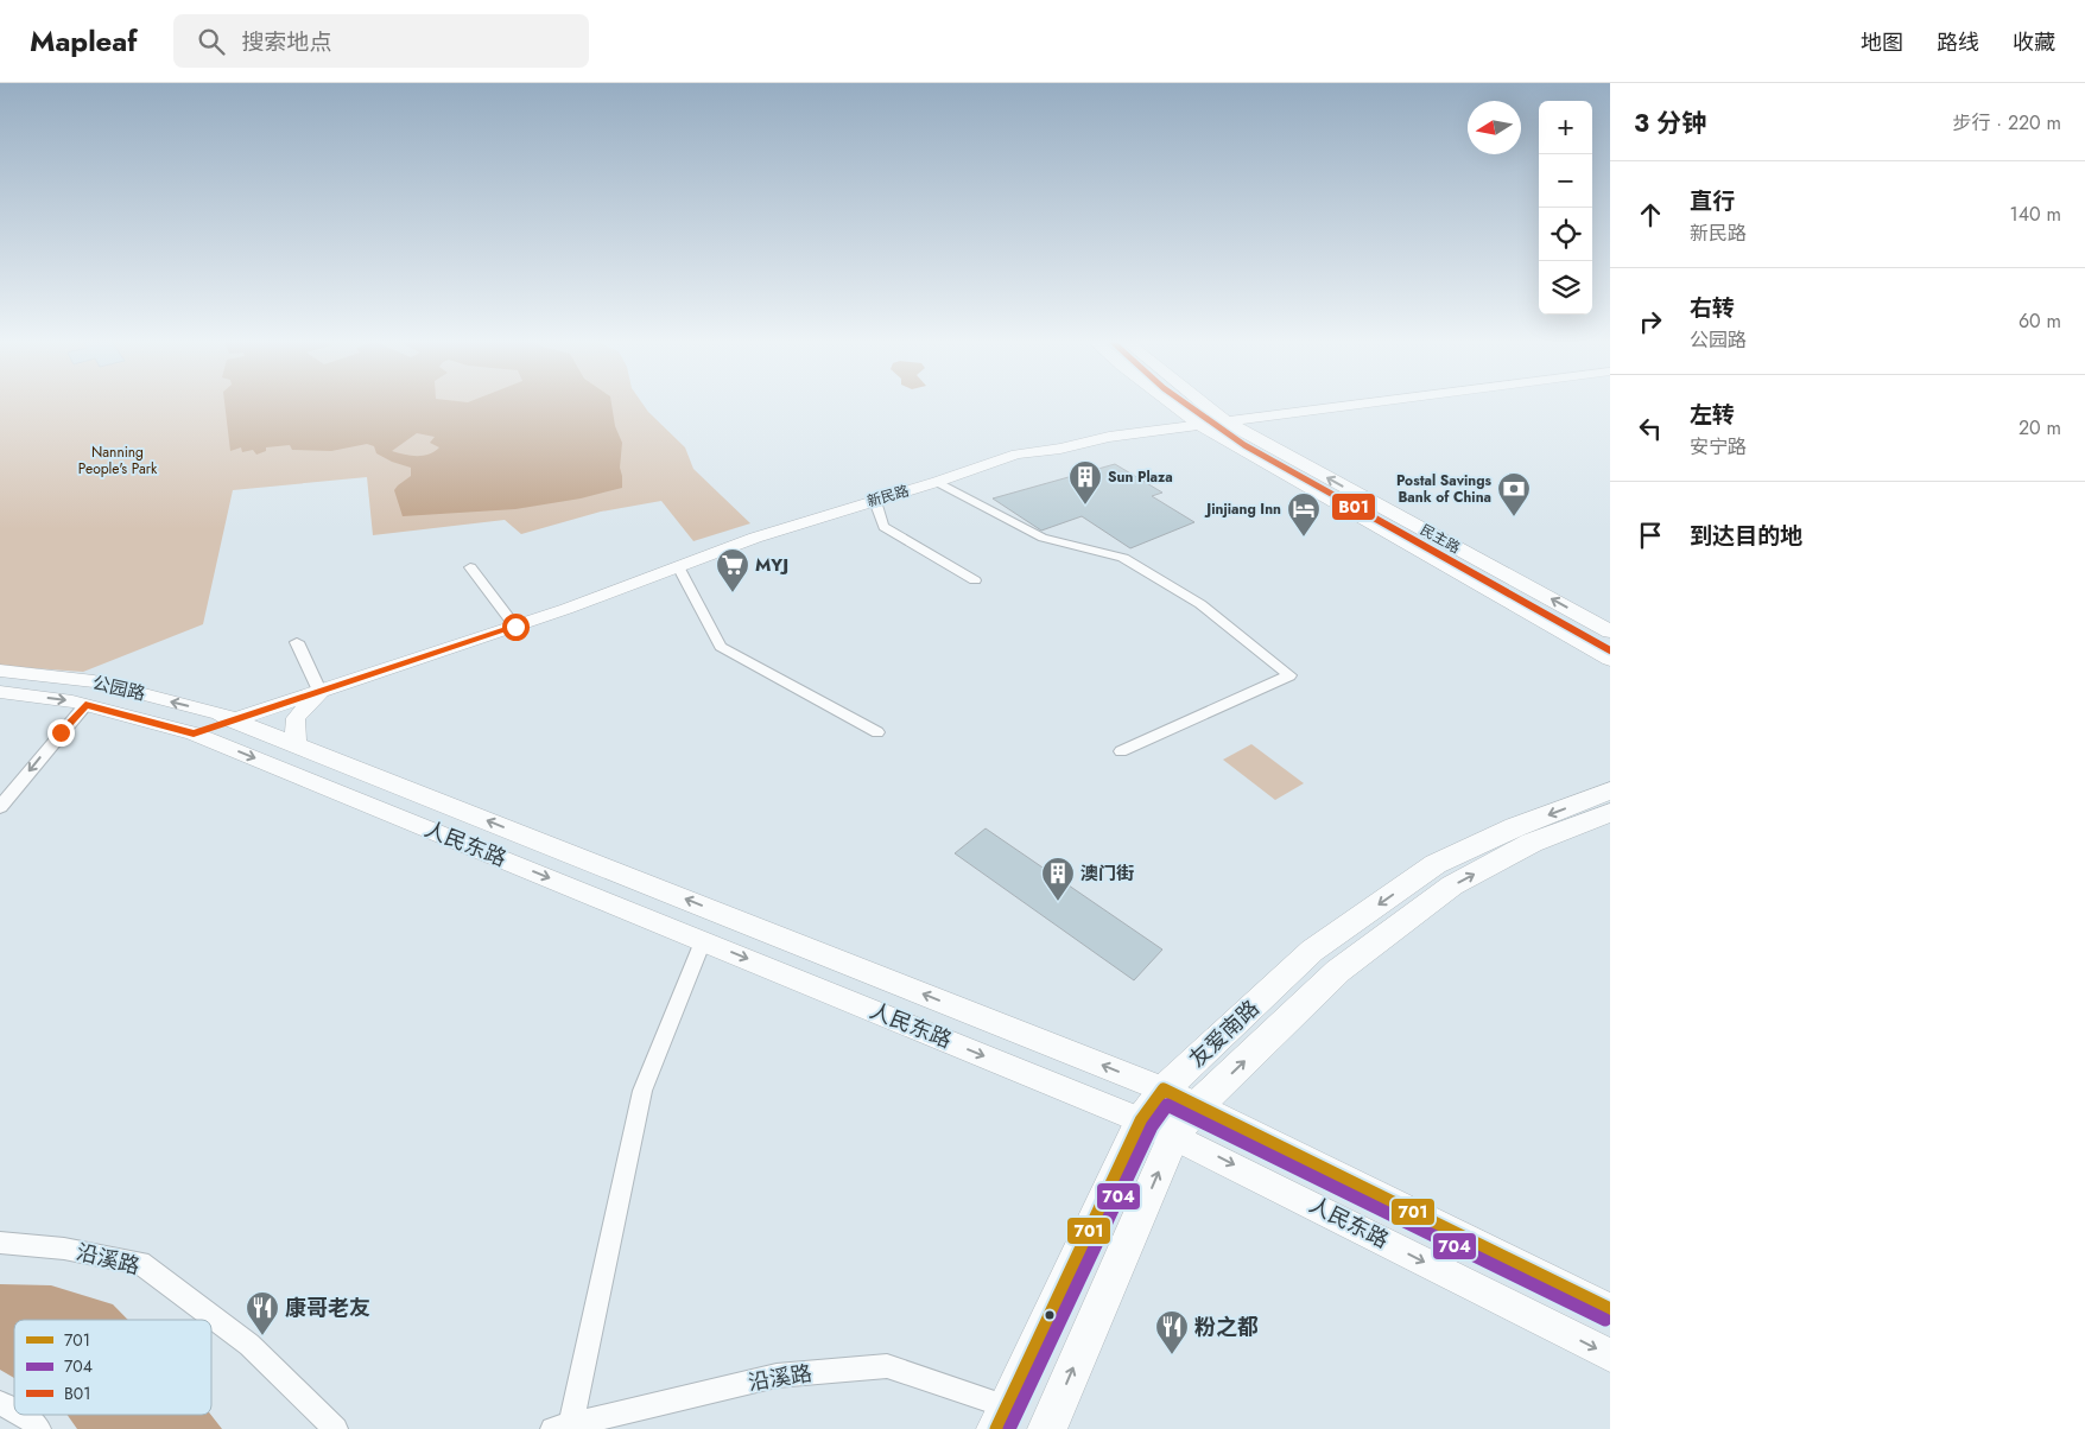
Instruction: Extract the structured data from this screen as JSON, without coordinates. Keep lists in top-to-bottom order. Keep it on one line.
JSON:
{"streets":{"main road":["新民路","民主路","公园路","人民东路","友爱南路"],"street":["沿溪路"]},"crossings":[["新民路","民主路"],["新民路","公园路"],["新民路","人民东路"],["公园路","人民东路"],["人民东路","友爱南路"],["友爱南路","沿溪路"]],"parks":["Nanning People's Park"],"places":{"building":["Sun Plaza","澳门街"],"bank":["Postal Savings Bank of China"],"hotel":["Jinjiang Inn"],"supermarket":["MYJ"],"restaurant":["康哥老友","粉之都"]},"lines":["transit line B01","transit line 701","transit line 704"],"legend":["701","704","B01"],"north":"left","page":{"header":"Mapleaf","search":"搜索地点","nav":["地图","路线","收藏"],"heading":["3 分钟","步行 · 220 m"],"map_buttons":["+","−"],"list":[["直行","新民路","140 m"],["右转","公园路","60 m"],["左转","安宁路","20 m"],"到达目的地"]}}
